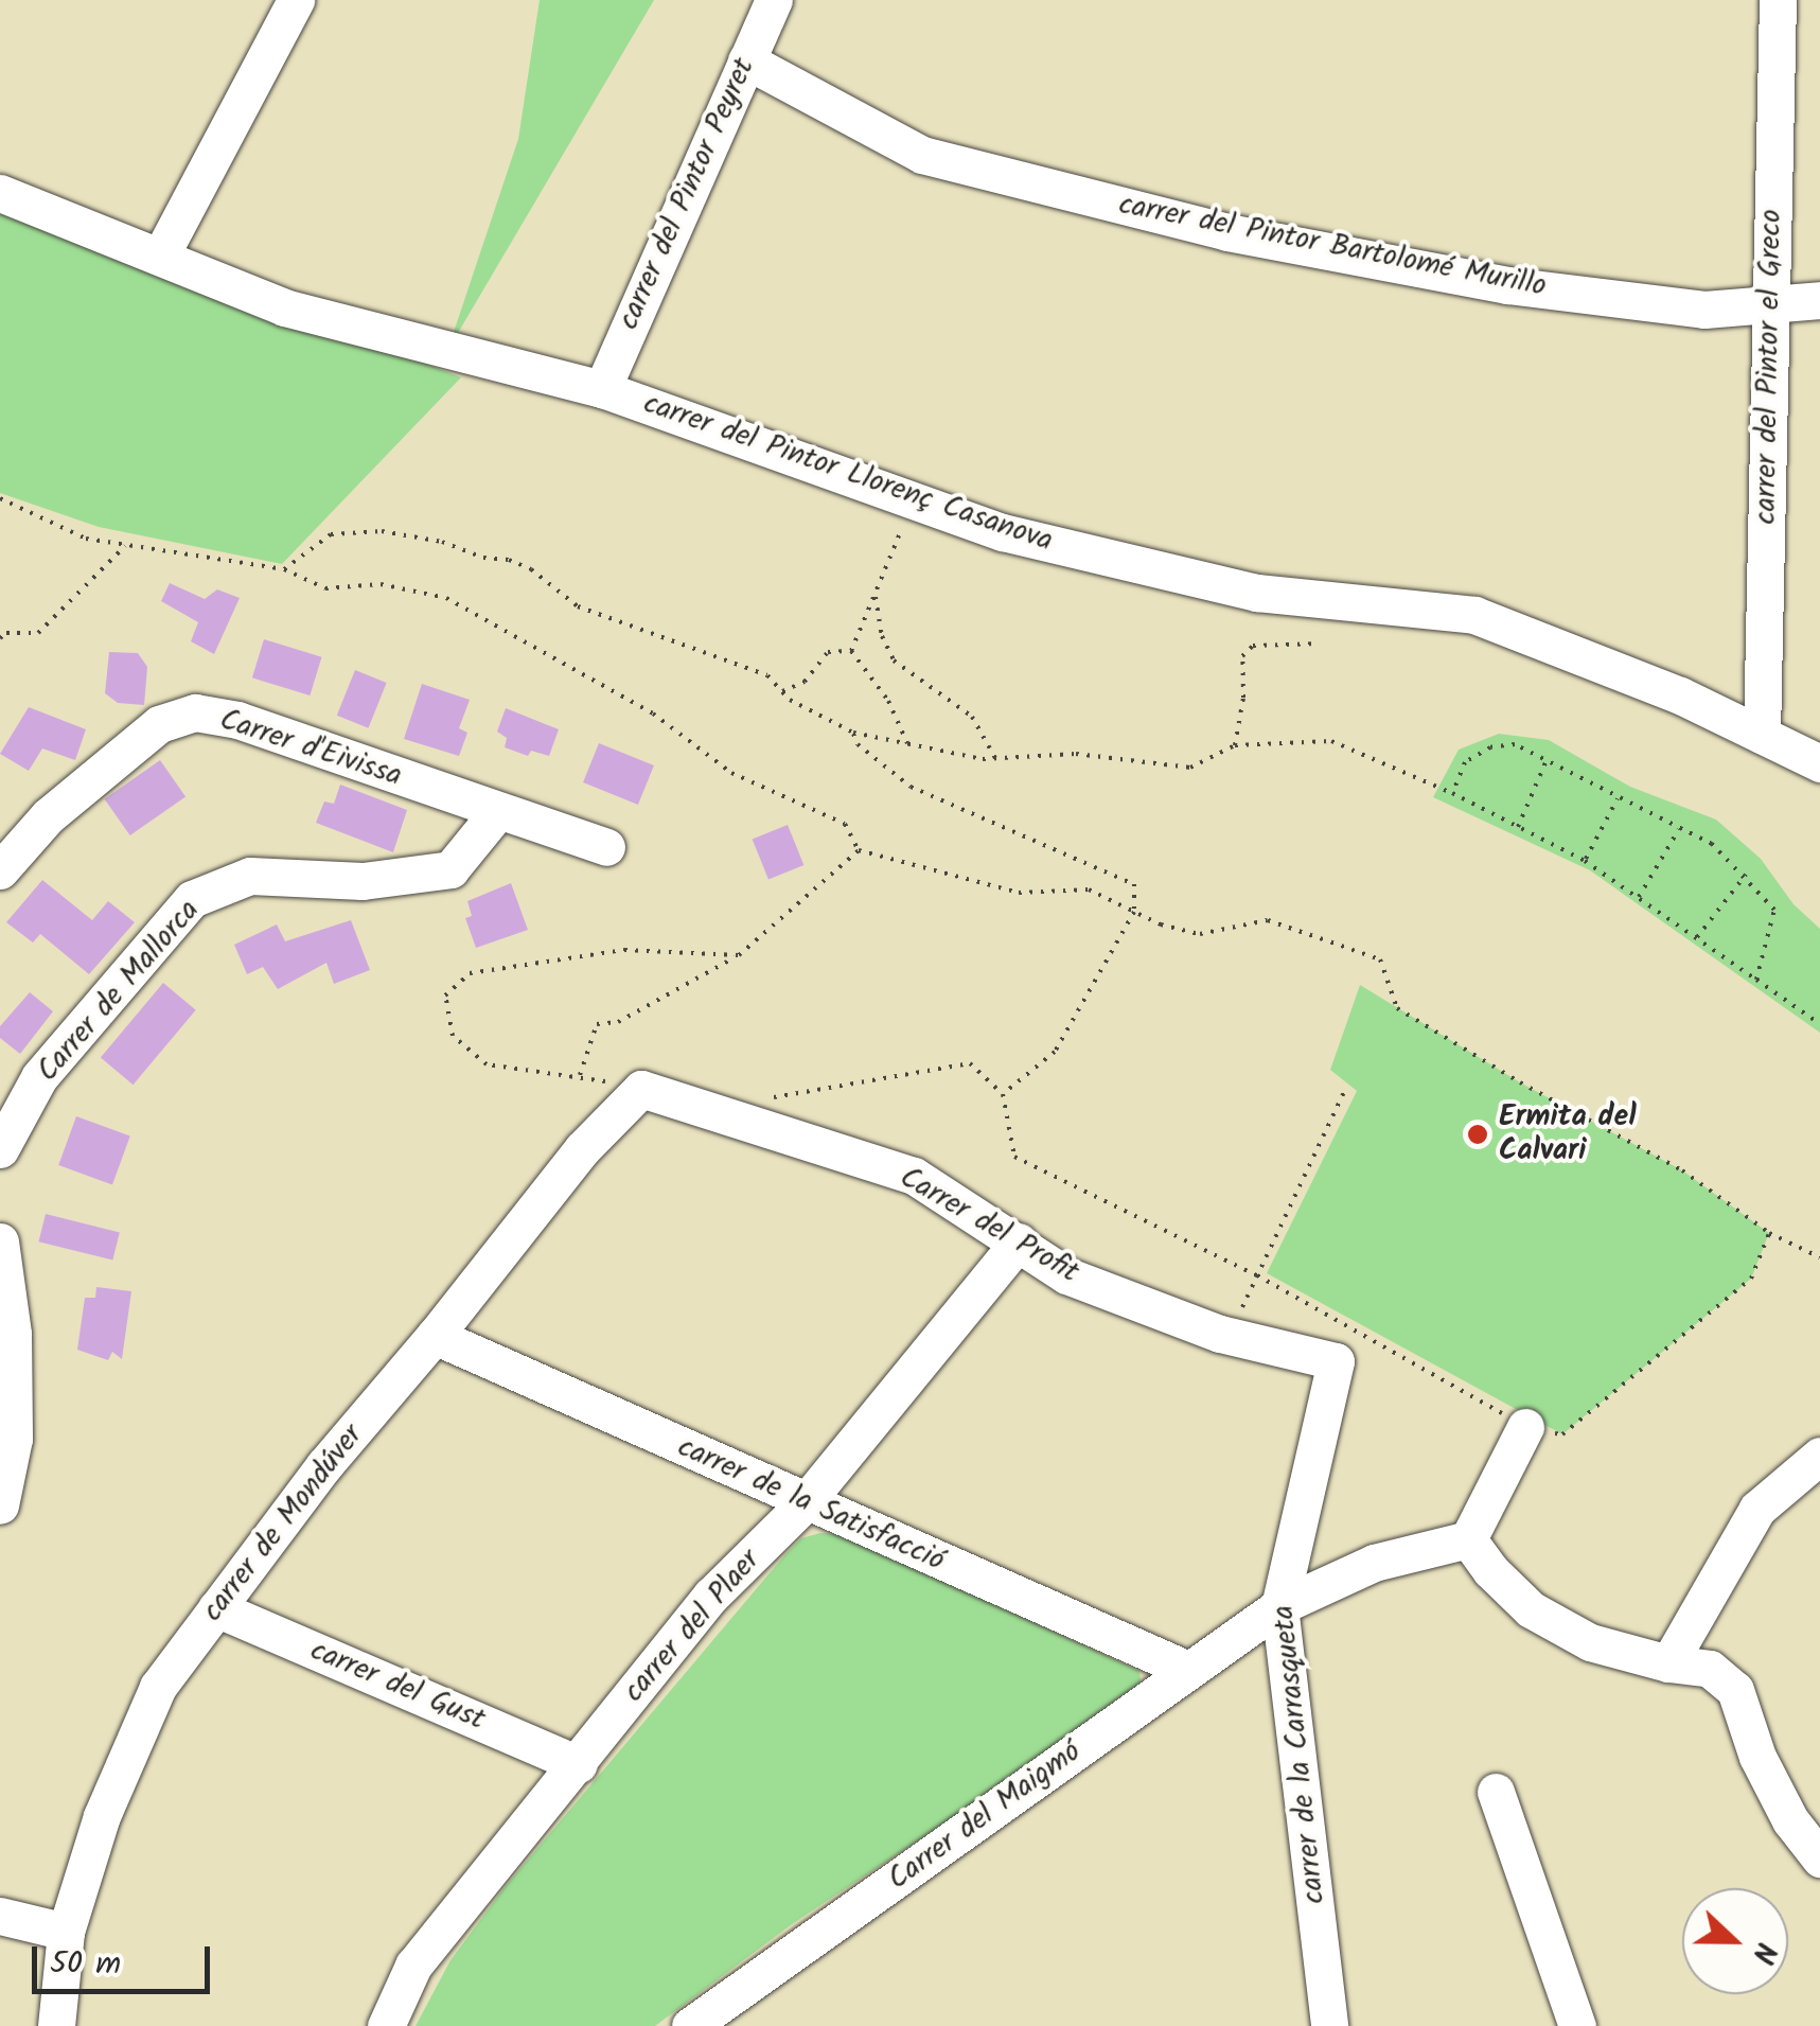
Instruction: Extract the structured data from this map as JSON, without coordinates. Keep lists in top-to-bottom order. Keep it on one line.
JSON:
{"streets":{"street":["carrer del Pintor Peyret","carrer del Pintor Bartolomé Murillo","carrer del Pintor el Greco","carrer del Pintor Llorenç Casanova","Carrer d'Eivissa","Carrer de Mallorca","Carrer del Profit","carrer de la Satisfacció","carrer de Mondúver","carrer del Plaer","carrer del Gust","carrer de la Carrasqueta","Carrer del Maigmó"]},"crossings":[["carrer del Pintor Peyret","carrer del Pintor Bartolomé Murillo"],["carrer del Pintor Peyret","carrer del Pintor Llorenç Casanova"],["carrer del Pintor Bartolomé Murillo","carrer del Pintor el Greco"],["carrer del Pintor el Greco","carrer del Pintor Llorenç Casanova"],["Carrer d'Eivissa","Carrer de Mallorca"],["Carrer del Profit","carrer de Mondúver"],["Carrer del Profit","carrer del Plaer"],["Carrer del Profit","carrer de la Carrasqueta"],["carrer de la Satisfacció","carrer de Mondúver"],["carrer de la Satisfacció","carrer del Plaer"],["carrer de la Satisfacció","Carrer del Maigmó"],["carrer de Mondúver","carrer del Gust"],["carrer del Plaer","carrer del Gust"],["carrer de la Carrasqueta","Carrer del Maigmó"]],"places":["Ermita del Calvari"],"scale_bar":"50 m","north":"right"}
